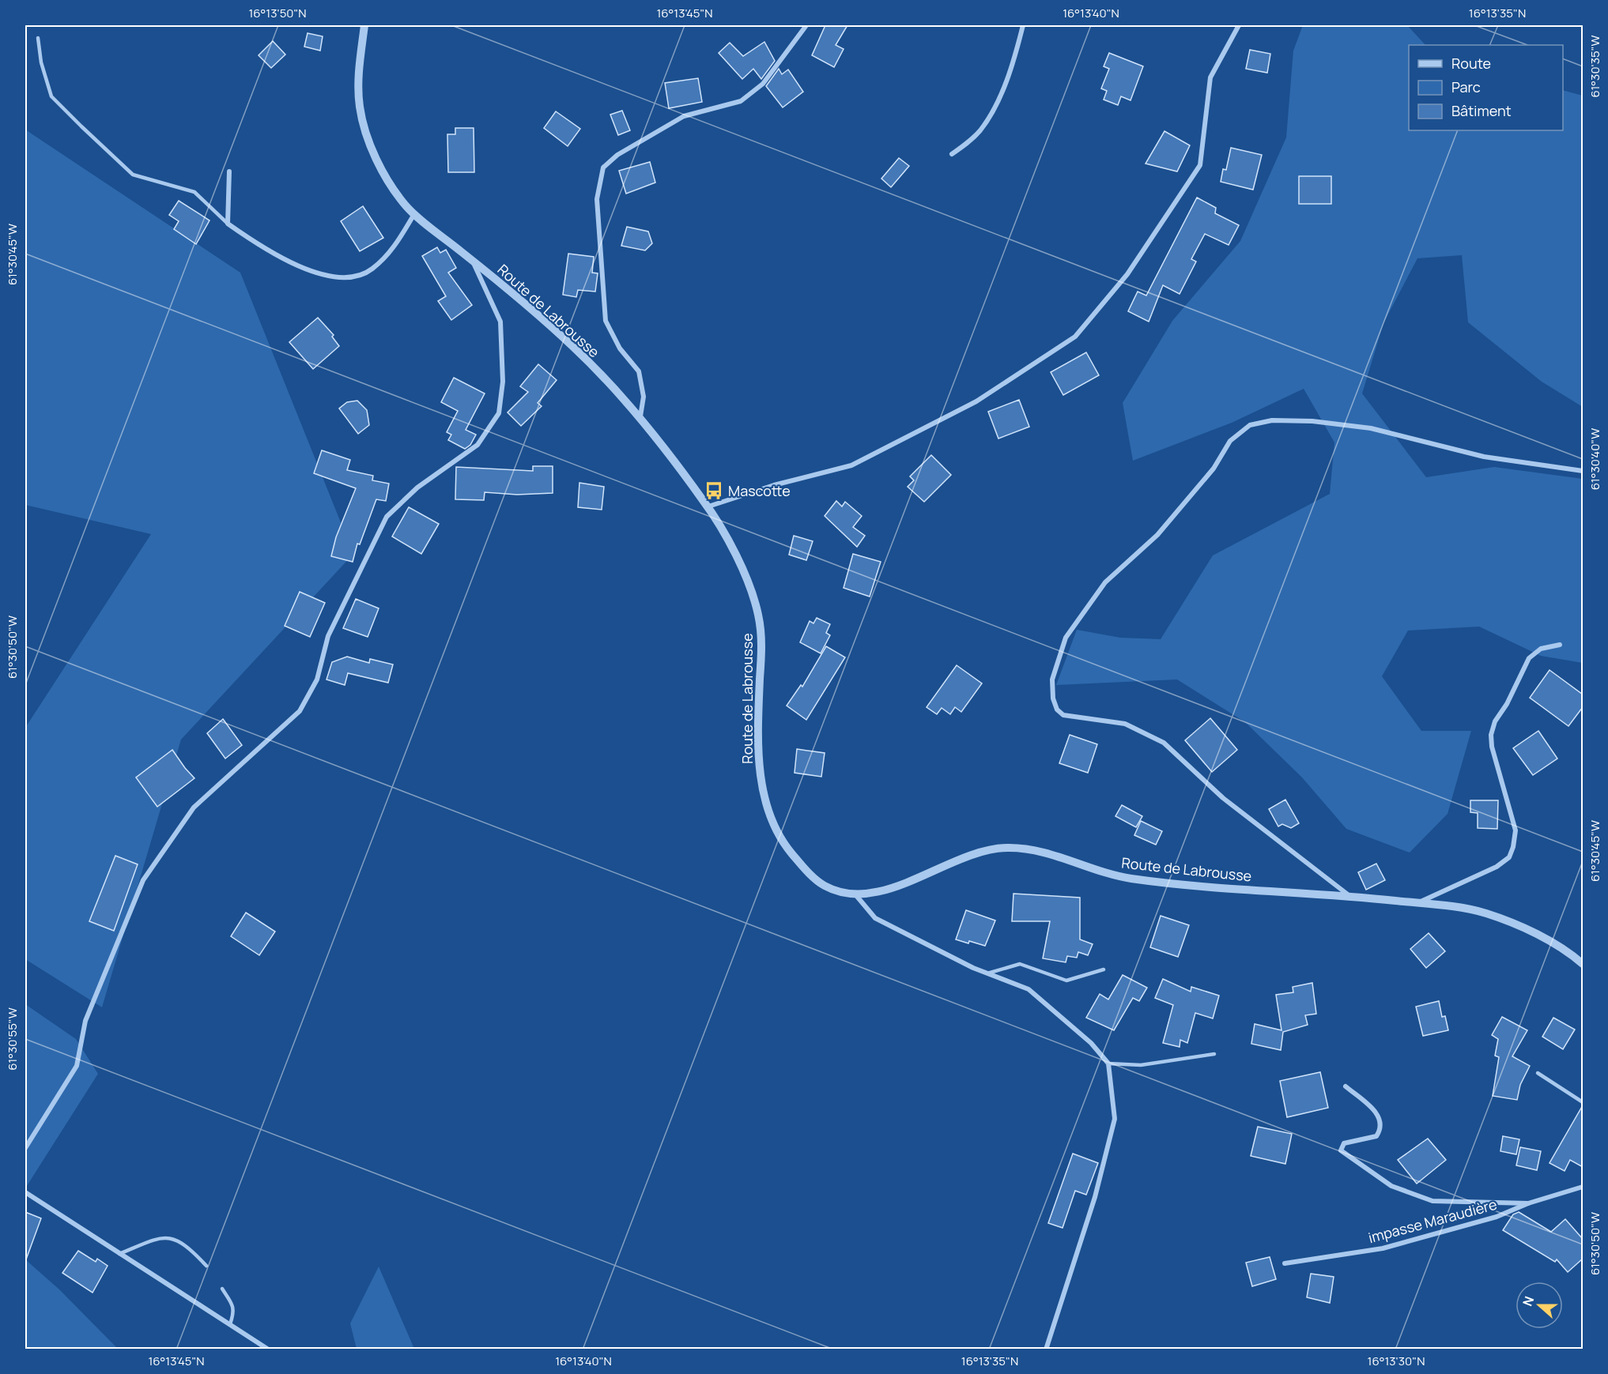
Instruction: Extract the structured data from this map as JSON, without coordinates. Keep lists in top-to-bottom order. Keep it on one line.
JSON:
{"streets":{"street":["Route de Labrousse","impasse Maraudière"]},"places":{"bus stop":["Mascotte"]},"legend":["Route","Parc","Bâtiment"],"north":"left","coordinates":["16°13'50\"N","16°13'45\"N","16°13'40\"N","16°13'35\"N","61°30'35\"W","61°30'45\"W","61°30'40\"W","61°30'50\"W","61°30'55\"W","16°13'30\"N"]}
